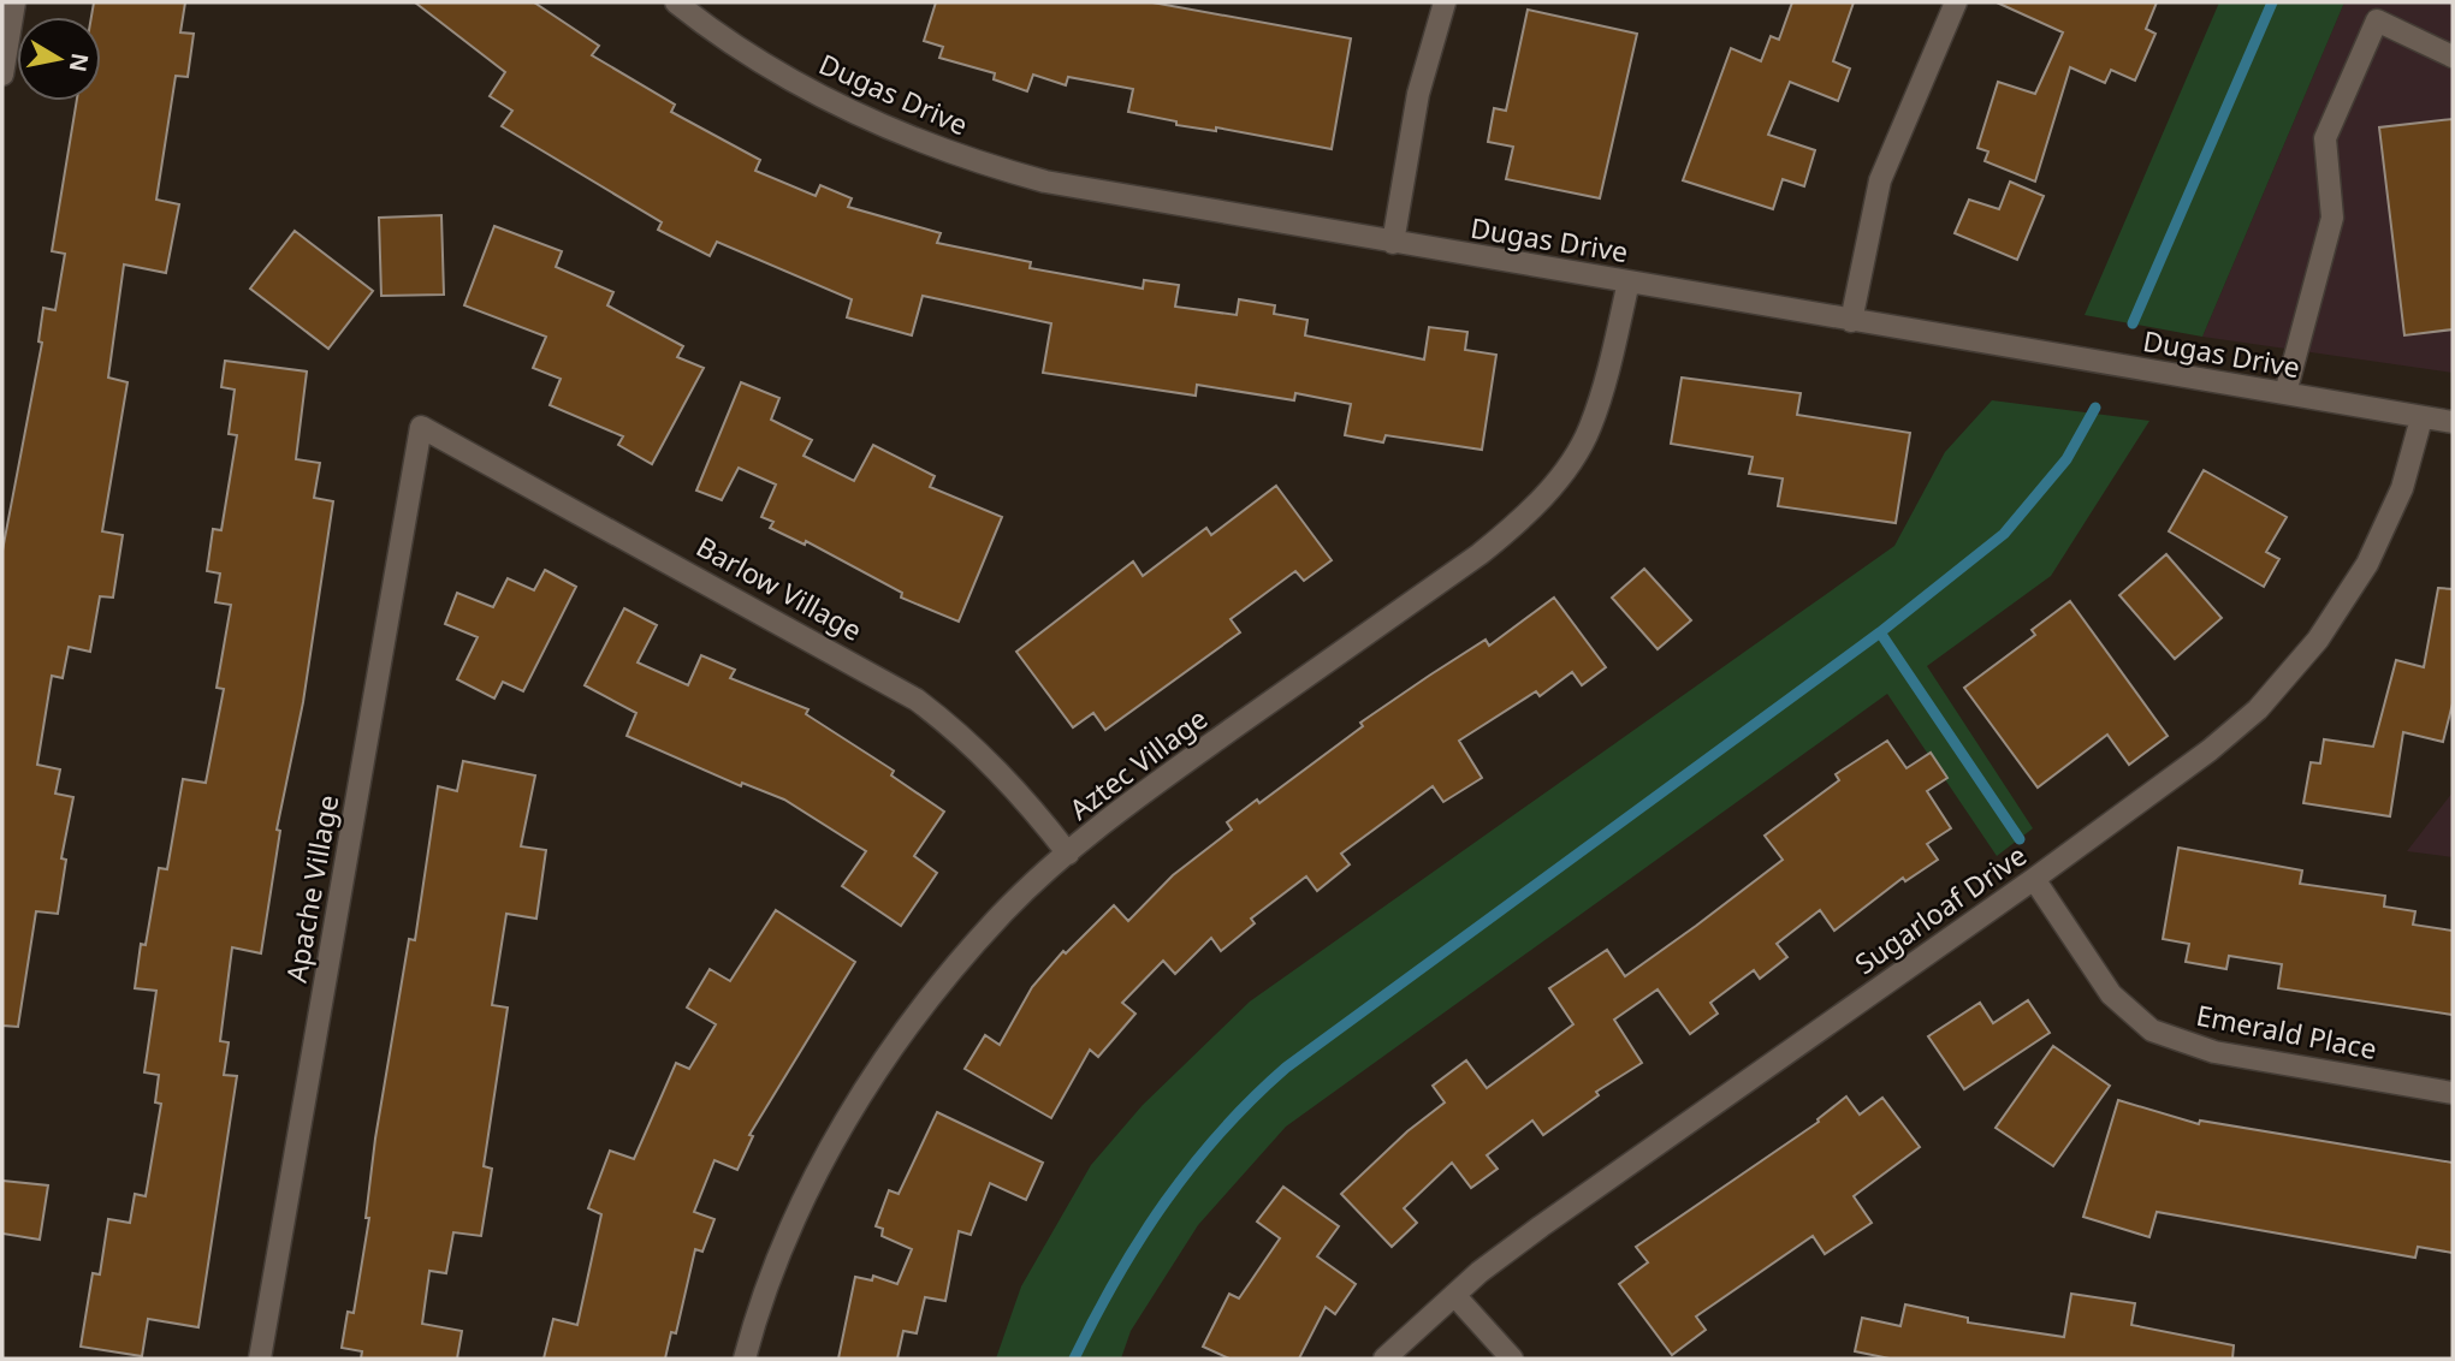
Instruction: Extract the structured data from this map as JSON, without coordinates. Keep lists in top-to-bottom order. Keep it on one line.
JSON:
{"streets":{"street":["Dugas Drive","Barlow Village","Aztec Village","Apache Village","Sugarloaf Drive","Emerald Place"]},"crossings":[["Dugas Drive","Aztec Village"],["Dugas Drive","Sugarloaf Drive"],["Barlow Village","Aztec Village"],["Barlow Village","Apache Village"],["Sugarloaf Drive","Emerald Place"]],"north":"right"}
